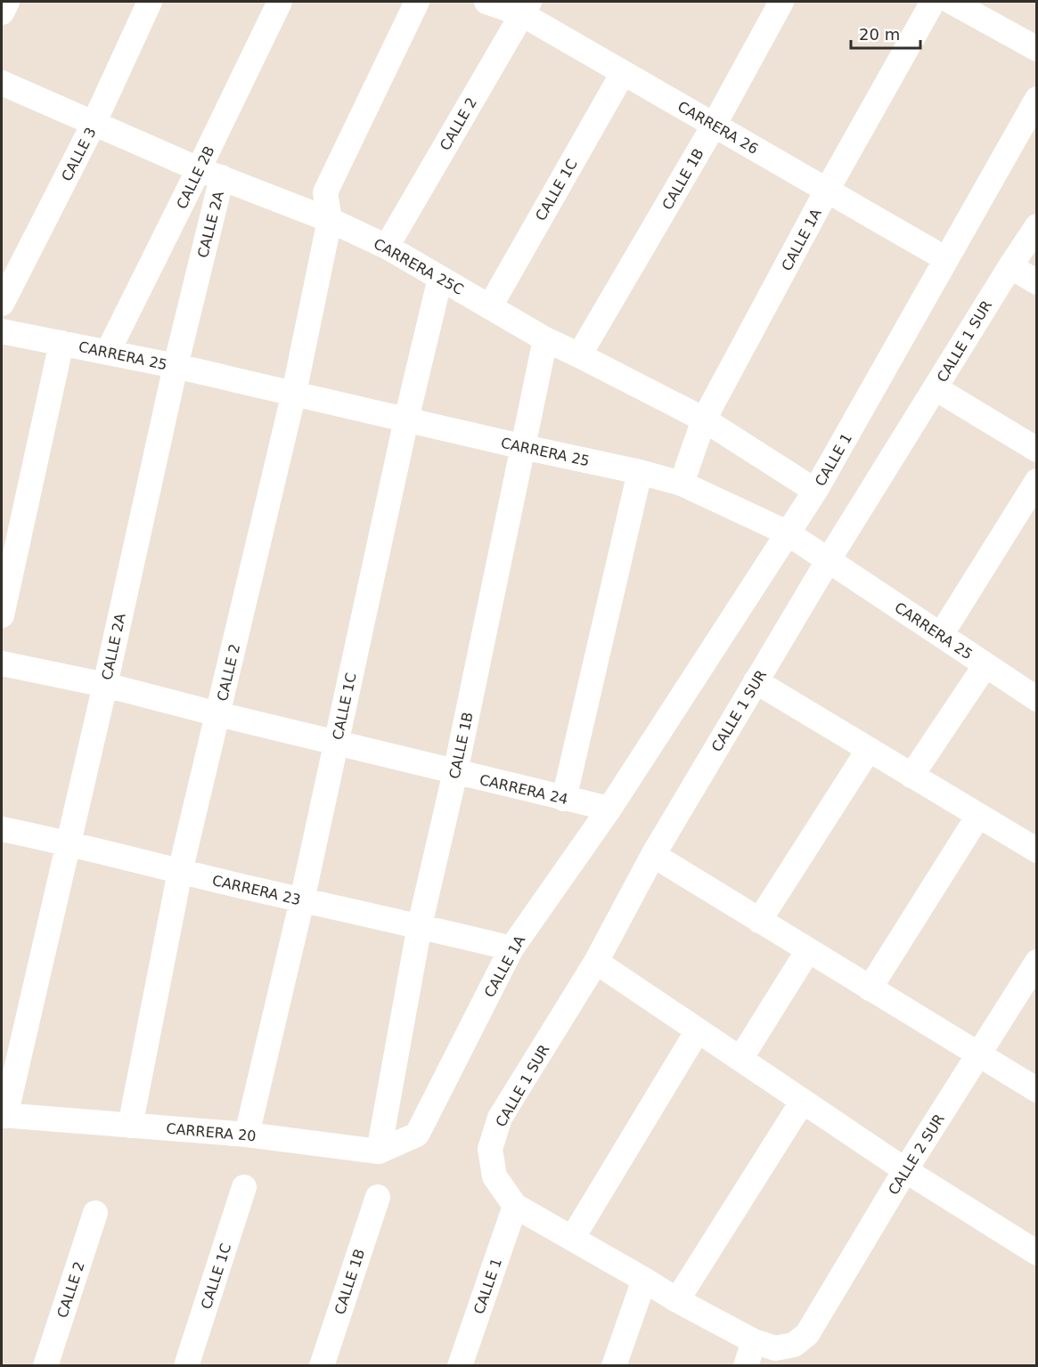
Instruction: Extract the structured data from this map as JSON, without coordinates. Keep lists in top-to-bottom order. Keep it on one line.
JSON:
{"streets":{"street":["CALLE 2","CARRERA 26","CALLE 3","CALLE 2B","CALLE 1B","CALLE 1C","CALLE 2A","CALLE 1A","CARRERA 25C","CALLE 1 SUR","CARRERA 25","CALLE 1","CARRERA 24","CARRERA 23","CARRERA 20","CALLE 2 SUR"]},"crossings":[["CALLE 2","CARRERA 26"],["CALLE 2","CARRERA 25C"],["CALLE 2","CARRERA 25"],["CALLE 2","CARRERA 24"],["CALLE 2","CARRERA 23"],["CALLE 2","CARRERA 20"],["CARRERA 26","CALLE 1B"],["CARRERA 26","CALLE 1C"],["CARRERA 26","CALLE 1A"],["CARRERA 26","CALLE 1"],["CALLE 3","CARRERA 25C"],["CALLE 2B","CALLE 2A"],["CALLE 2B","CARRERA 25C"],["CALLE 2B","CARRERA 25"],["CALLE 1B","CALLE 1A"],["CALLE 1B","CARRERA 25C"],["CALLE 1B","CARRERA 25"],["CALLE 1B","CARRERA 24"],["CALLE 1B","CARRERA 23"],["CALLE 1B","CARRERA 20"],["CALLE 1C","CARRERA 25C"],["CALLE 1C","CARRERA 25"],["CALLE 1C","CARRERA 24"],["CALLE 1C","CARRERA 23"],["CALLE 1C","CARRERA 20"],["CALLE 2A","CARRERA 25C"],["CALLE 2A","CARRERA 25"],["CALLE 2A","CARRERA 24"],["CALLE 2A","CARRERA 23"],["CALLE 2A","CARRERA 20"],["CALLE 1A","CARRERA 25C"],["CALLE 1A","CARRERA 25"],["CALLE 1A","CALLE 1"],["CALLE 1A","CARRERA 24"],["CALLE 1A","CARRERA 23"],["CALLE 1A","CARRERA 20"],["CARRERA 25C","CALLE 1"],["CALLE 1 SUR","CARRERA 25"],["CALLE 1 SUR","CALLE 1"],["CARRERA 25","CALLE 1"],["CALLE 1","CARRERA 24"]],"scale_bar":"20 m"}
